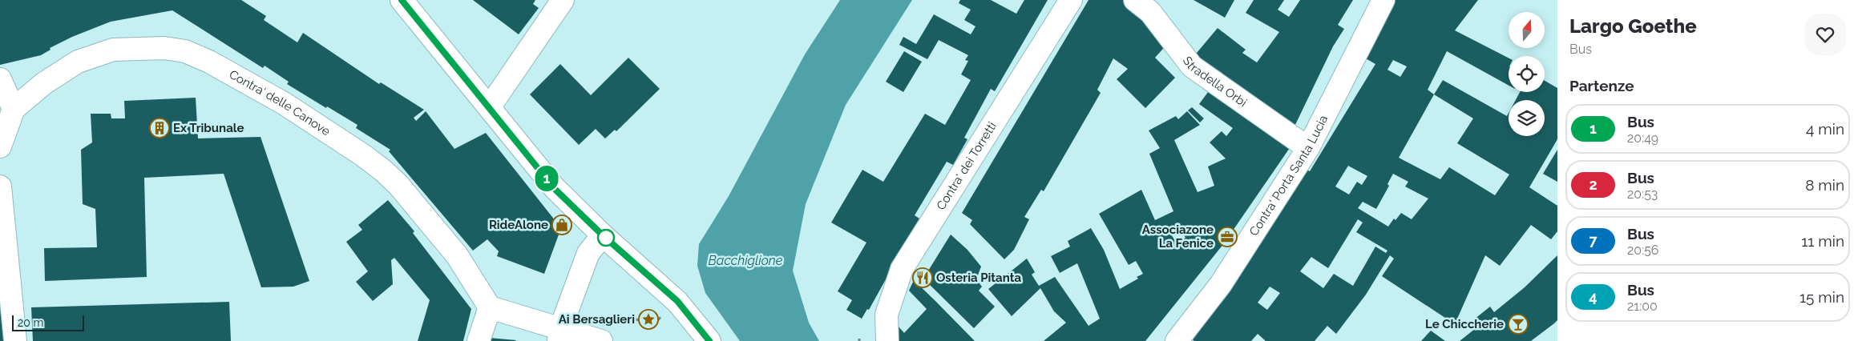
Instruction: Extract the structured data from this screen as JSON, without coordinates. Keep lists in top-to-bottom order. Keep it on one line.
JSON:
{"streets":{"street":["Stradella Orbi","Contra' delle Canove","Contra' dei Torretti","Contra' Porta Santa Lucia"]},"crossings":[["Stradella Orbi","Contra' Porta Santa Lucia"]],"water":["Bacchiglione"],"places":{"building":["Ex Tribunale"],"shop":["RideAlone"],"office":["Associazone La Fenice"],"restaurant":["Osteria Pitanta"],"place":["Ai Bersaglieri"],"bar":["Le Chiccherie"]},"lines":["bus line 1"],"scale_bar":"20 m","north":"top","page":{"on_map":"1","heading":[["Largo Goethe","Bus"],"Partenze"],"list":[{"mark":"1","name":"Bus","note":"20:49","value":"4 min"},{"mark":"2","name":"Bus","note":"20:53","value":"8 min"},{"mark":"7","name":"Bus","note":"20:56","value":"11 min"},{"mark":"4","name":"Bus","note":"21:00","value":"15 min"}],"scale":"20 m"}}
